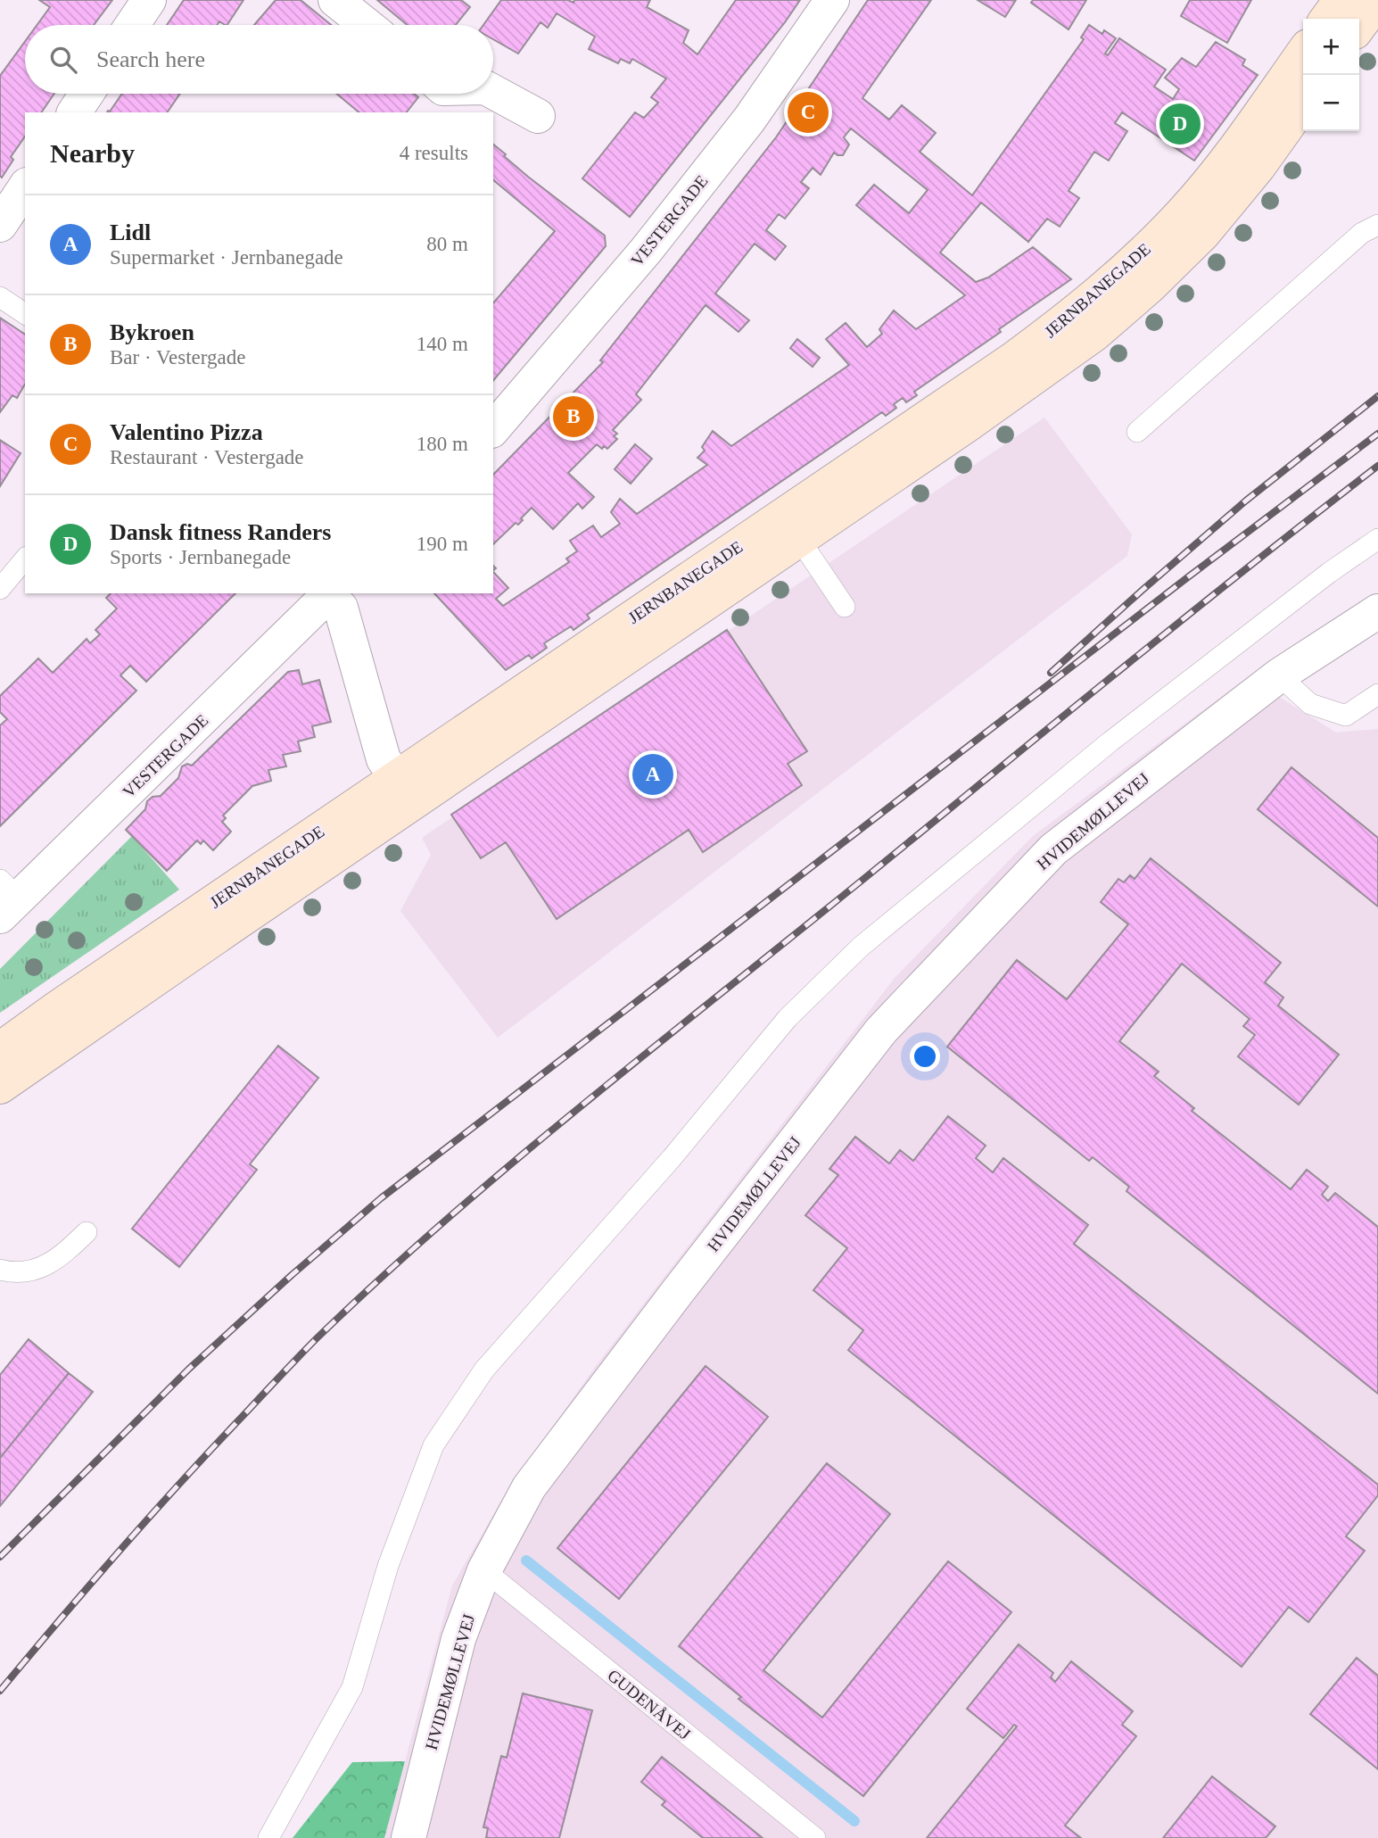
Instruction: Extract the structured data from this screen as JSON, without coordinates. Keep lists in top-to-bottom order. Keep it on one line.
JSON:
{"streets":{"main road":["JERNBANEGADE"],"street":["VESTERGADE","HVIDEMØLLEVEJ"],"lane":["GUDENÅVEJ"]},"crossings":[["VESTERGADE","JERNBANEGADE"],["HVIDEMØLLEVEJ","GUDENÅVEJ"]],"page":{"map_buttons":["+","−"],"search":"Search here","pins":["C","D","B","A"],"heading":["Nearby","4 results"],"list":[{"mark":"A","name":"Lidl","note":"Supermarket · Jernbanegade","value":"80 m"},{"mark":"B","name":"Bykroen","note":"Bar · Vestergade","value":"140 m"},{"mark":"C","name":"Valentino Pizza","note":"Restaurant · Vestergade","value":"180 m"},{"mark":"D","name":"Dansk fitness Randers","note":"Sports · Jernbanegade","value":"190 m"}]}}
